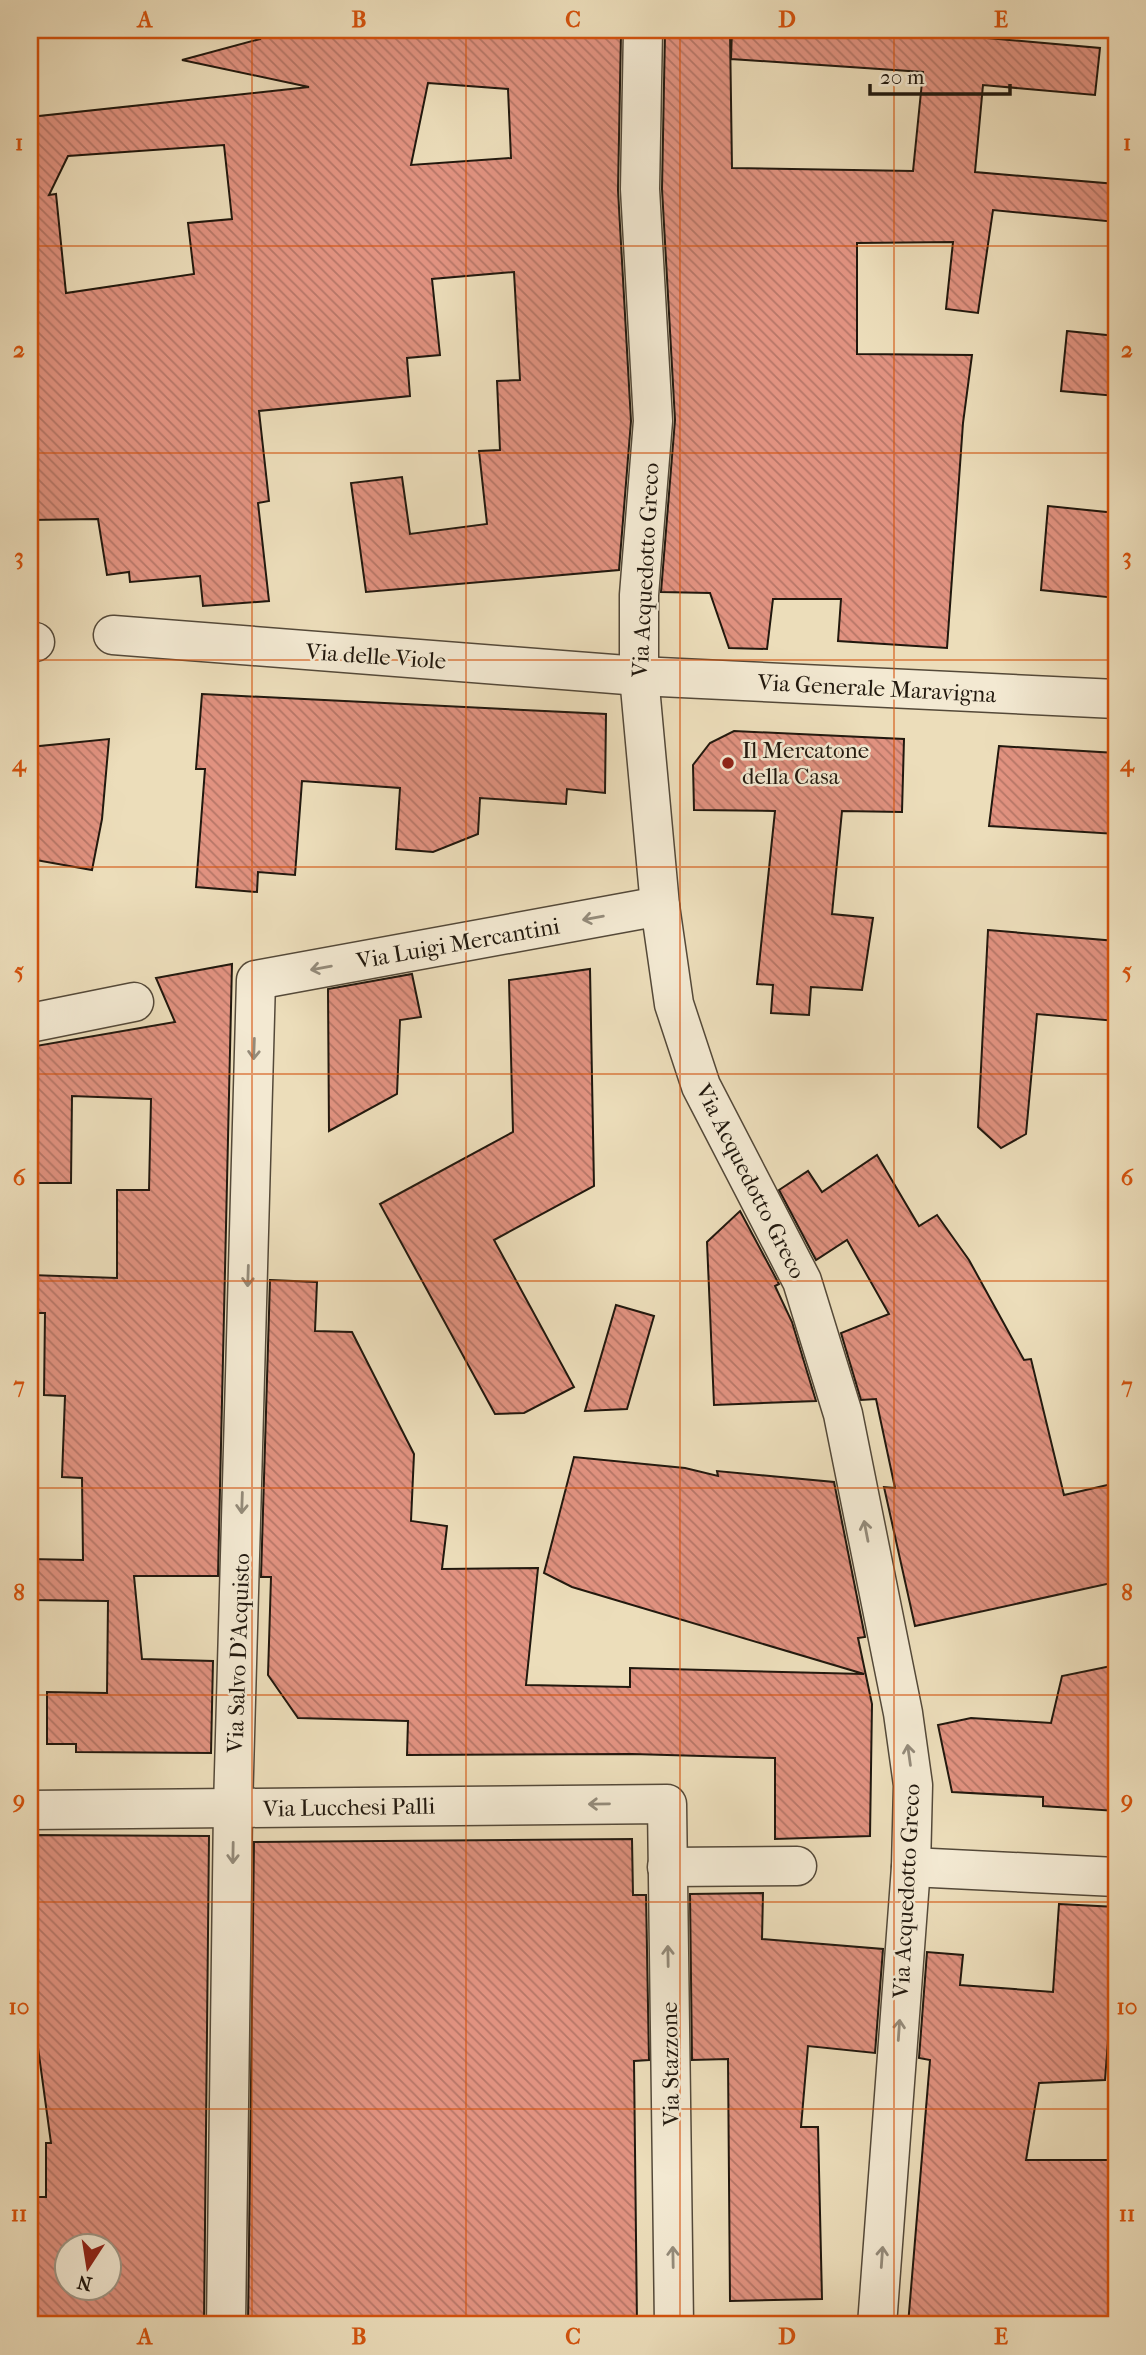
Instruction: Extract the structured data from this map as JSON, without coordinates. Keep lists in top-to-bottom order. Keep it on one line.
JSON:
{"streets":{"street":["Via Acquedotto Greco","Via delle Viole","Via Generale Maravigna","Via Luigi Mercantini","Via Salvo D'Acquisto","Via Lucchesi Palli","Via Stazzone"]},"crossings":[["Via Acquedotto Greco","Via delle Viole"],["Via Acquedotto Greco","Via Generale Maravigna"],["Via Acquedotto Greco","Via Luigi Mercantini"],["Via delle Viole","Via Generale Maravigna"],["Via Luigi Mercantini","Via Salvo D'Acquisto"],["Via Salvo D'Acquisto","Via Lucchesi Palli"],["Via Lucchesi Palli","Via Stazzone"]],"one_way":["Via Acquedotto Greco","Via Luigi Mercantini","Via Salvo D'Acquisto","Via Lucchesi Palli","Via Stazzone"],"places":["Il Mercatone della Casa"],"scale_bar":"20 m","north":"bottom","grid":{"columns":["A","B","C","D","E"],"rows":["1","2","3","4","5","6","7","8","9","10","11"]}}
